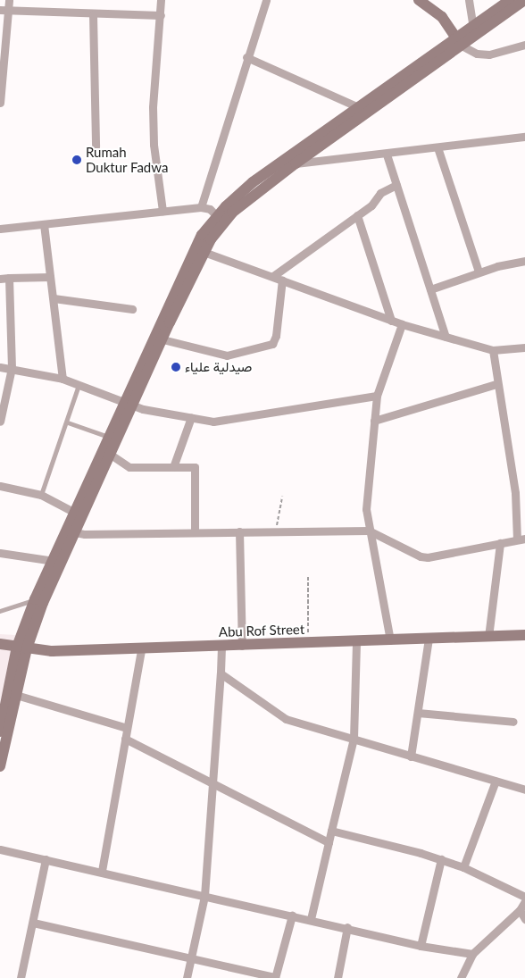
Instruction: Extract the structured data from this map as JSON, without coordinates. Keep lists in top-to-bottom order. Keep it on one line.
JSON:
{"streets":{"main road":["Abu Rof Street"]},"places":["Rumah Duktur Fadwa","صيدلية علياء"]}
